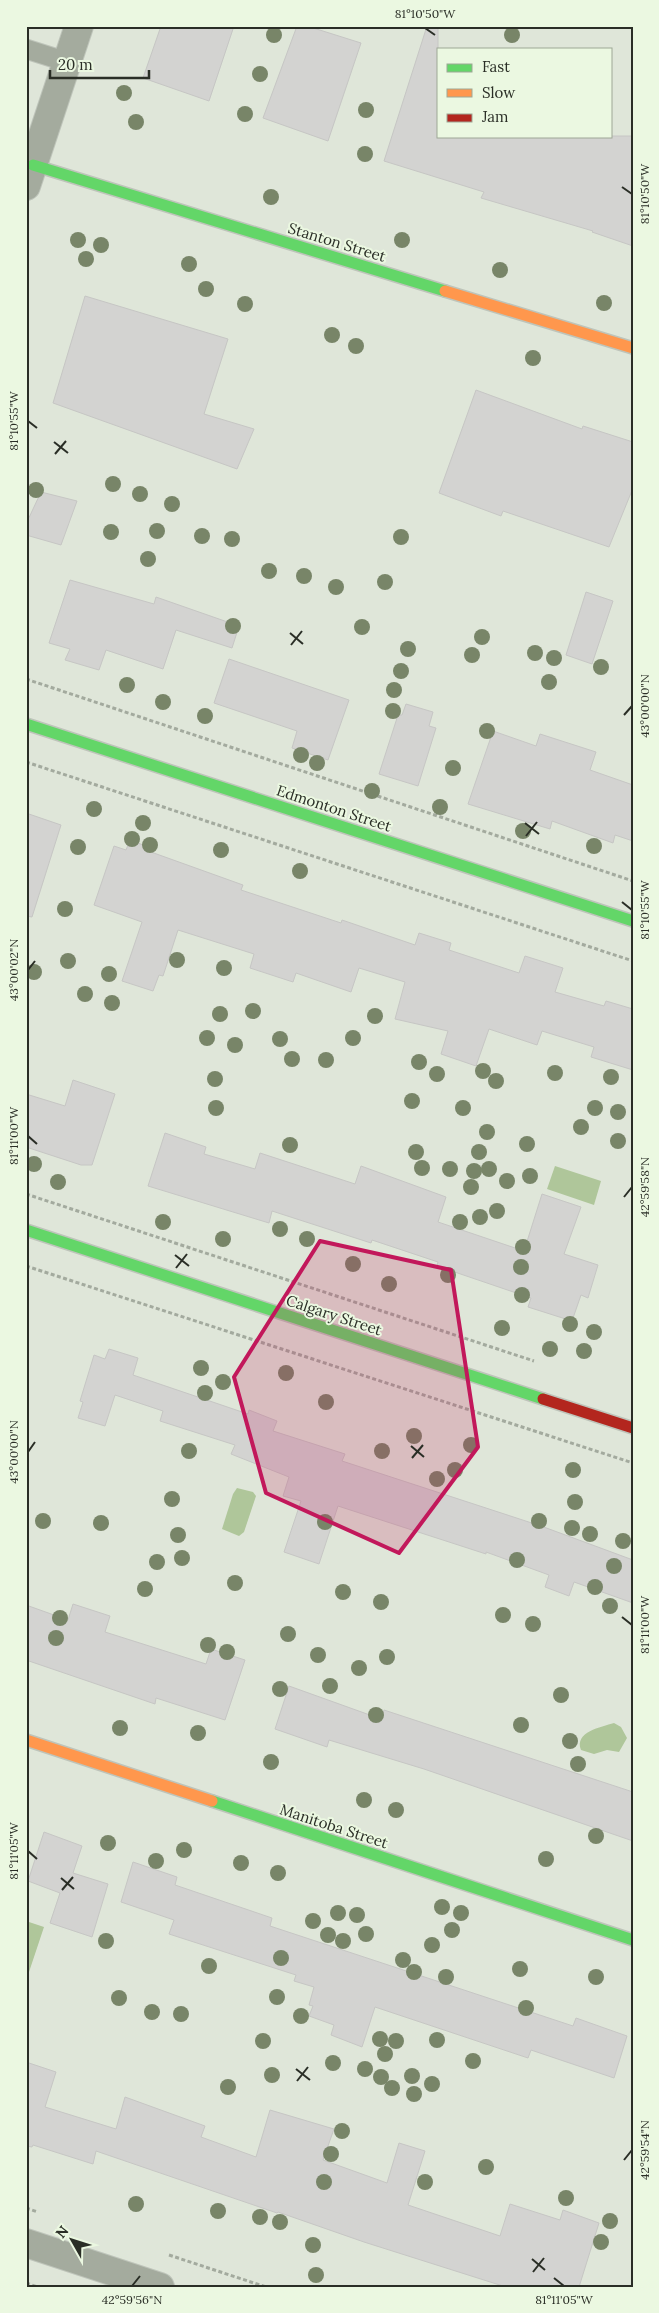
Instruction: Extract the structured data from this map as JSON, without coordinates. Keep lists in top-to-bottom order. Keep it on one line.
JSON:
{"streets":{"street":["Stanton Street","Edmonton Street","Calgary Street","Manitoba Street"]},"legend":["Fast","Slow","Jam"],"scale_bar":"20 m","north":"top left","coordinates":["81°10'50\"W","81°10'55\"W","43°00'00\"N","43°00'02\"N","81°11'00\"W","42°59'58\"N","81°11'05\"W","42°59'54\"N","42°59'56\"N"]}
